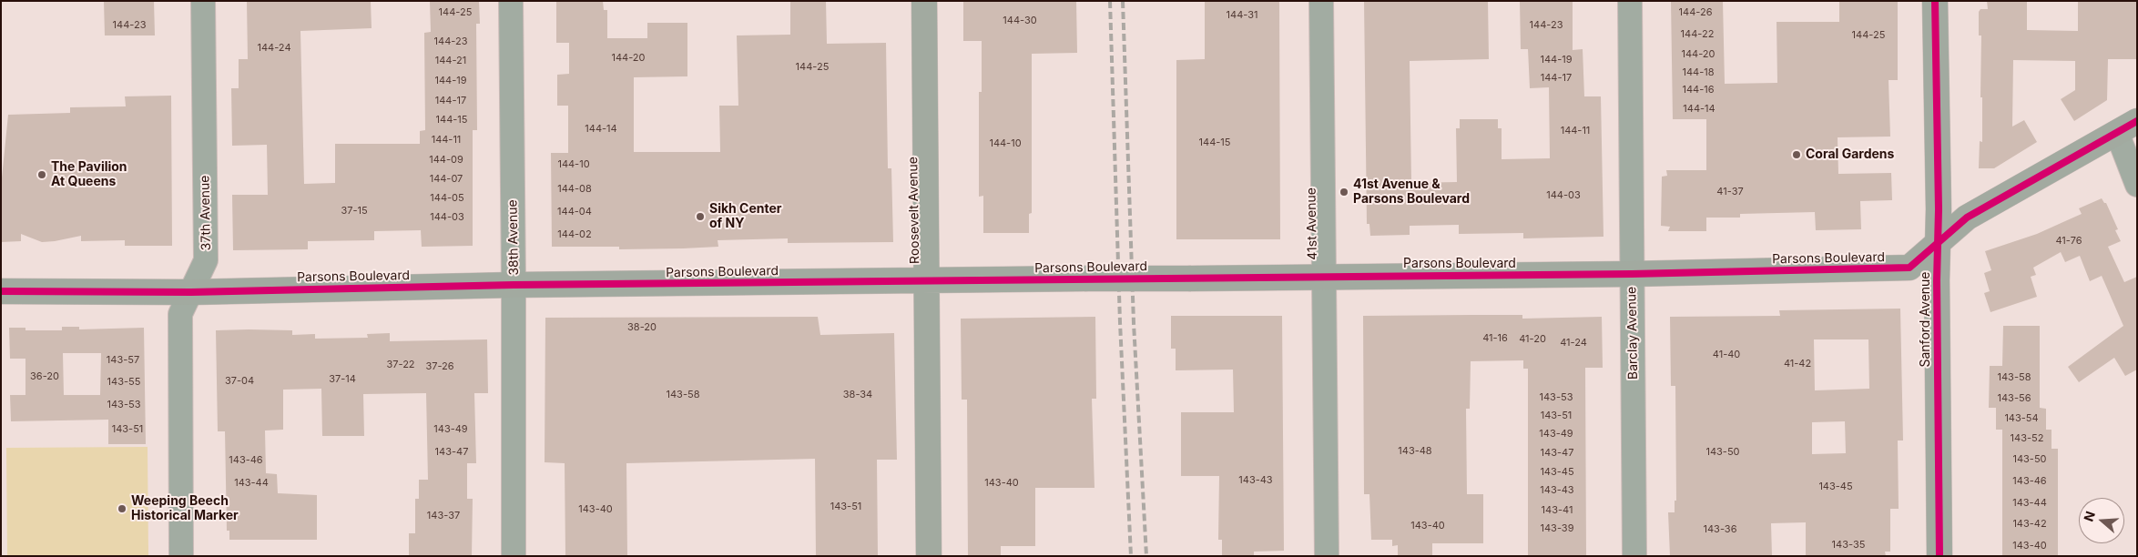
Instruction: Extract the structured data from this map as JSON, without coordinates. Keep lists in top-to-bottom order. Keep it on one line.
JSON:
{"streets":{"street":["Roosevelt Avenue","37th Avenue","41st Avenue","38th Avenue","Parsons Boulevard","Sanford Avenue","Barclay Avenue"]},"crossings":[["Roosevelt Avenue","Parsons Boulevard"],["37th Avenue","Parsons Boulevard"],["41st Avenue","Parsons Boulevard"],["38th Avenue","Parsons Boulevard"],["Parsons Boulevard","Sanford Avenue"],["Parsons Boulevard","Barclay Avenue"]],"places":["Coral Gardens","The Pavilion At Queens","41st Avenue & Parsons Boulevard","Sikh Center of NY","Weeping Beech Historical Marker"],"house_numbers":["144-25","144-26","144-31","144-30","144-23","144-23","144-22","144-25","144-23","144-24","144-20","144-20","144-19","144-21","144-25","144-18","144-17","144-19","144-16","144-17","144-14","144-15","144-14","144-11","144-11","144-15","144-10","144-09","144-10","144-07","144-08","41-37","144-03","144-05","37-15","144-04","144-03","144-02","41-76","38-20","41-16","41-20","41-24","41-40","143-57","41-42","37-22","37-26","36-20","143-58","37-14","37-04","143-55","143-58","38-34","143-53","143-56","143-53","143-51","143-54","143-51","143-49","143-49","143-52","143-48","143-47","143-50","143-47","143-50","143-46","143-45","143-43","143-46","143-44","143-40","143-45","143-43","143-44","143-51","143-40","143-41","143-37","143-42","143-40","143-39","143-36","143-35","143-40"],"north":"left"}
